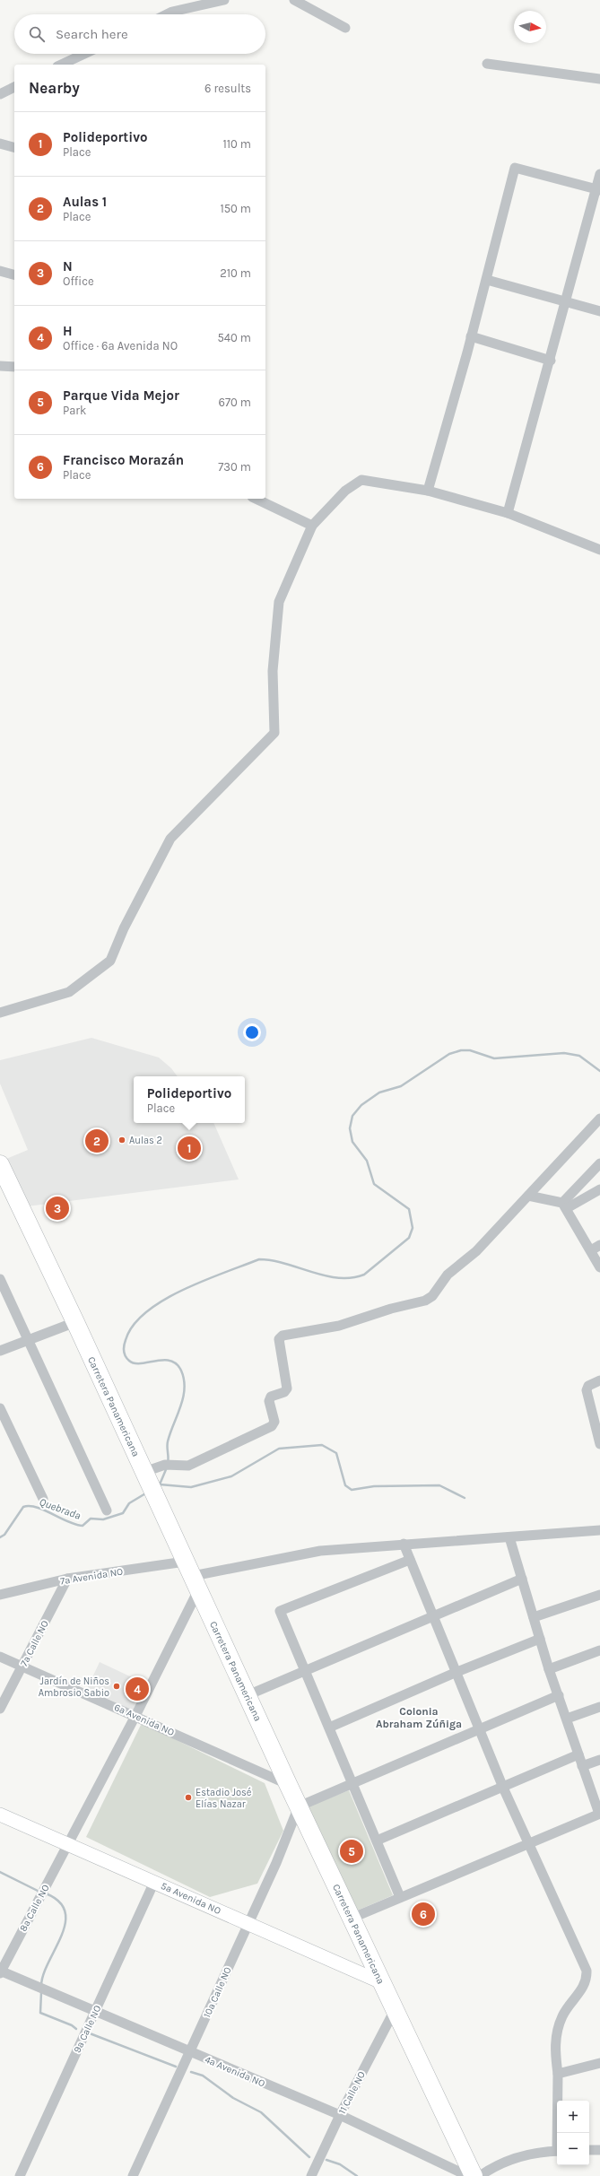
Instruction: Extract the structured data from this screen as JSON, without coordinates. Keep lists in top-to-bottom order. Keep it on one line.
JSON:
{"streets":{"highway":["Carretera Panamericana"],"street":["7a Avenida NO","7a Calle NO","6a Avenida NO","5a Avenida NO","8a Calle NO","10a Calle NO","9a Calle NO","4a Avenida NO","11 Calle NO"]},"crossings":[["Carretera Panamericana","7a Avenida NO"],["Carretera Panamericana","6a Avenida NO"],["Carretera Panamericana","5a Avenida NO"],["Carretera Panamericana","8a Calle NO"],["Carretera Panamericana","10a Calle NO"],["Carretera Panamericana","11 Calle NO"],["7a Avenida NO","7a Calle NO"],["7a Avenida NO","8a Calle NO"],["7a Calle NO","6a Avenida NO"],["6a Avenida NO","8a Calle NO"],["5a Avenida NO","8a Calle NO"],["5a Avenida NO","10a Calle NO"],["5a Avenida NO","9a Calle NO"],["8a Calle NO","4a Avenida NO"],["10a Calle NO","4a Avenida NO"],["9a Calle NO","4a Avenida NO"],["4a Avenida NO","11 Calle NO"]],"districts":["Colonia Abraham Zúñiga"],"water":["Quebrada"],"places":["Aulas 2","Jardín de Niños Ambrosio Sabio","Estadio José Elías Nazar"],"north":"right","page":{"search":"Search here","heading":["Nearby","6 results"],"list":[{"mark":"1","name":"Polideportivo","note":"Place","value":"110 m"},{"mark":"2","name":"Aulas 1","note":"Place","value":"150 m"},{"mark":"3","name":"N","note":"Office","value":"210 m"},{"mark":"4","name":"H","note":"Office · 6a Avenida NO","value":"540 m"},{"mark":"5","name":"Parque Vida Mejor","note":"Park","value":"670 m"},{"mark":"6","name":"Francisco Morazán","note":"Place","value":"730 m"}],"popup":["Polideportivo","Place"],"pins":["2","1","3","4","5","6"],"map_buttons":["+","−"]}}
